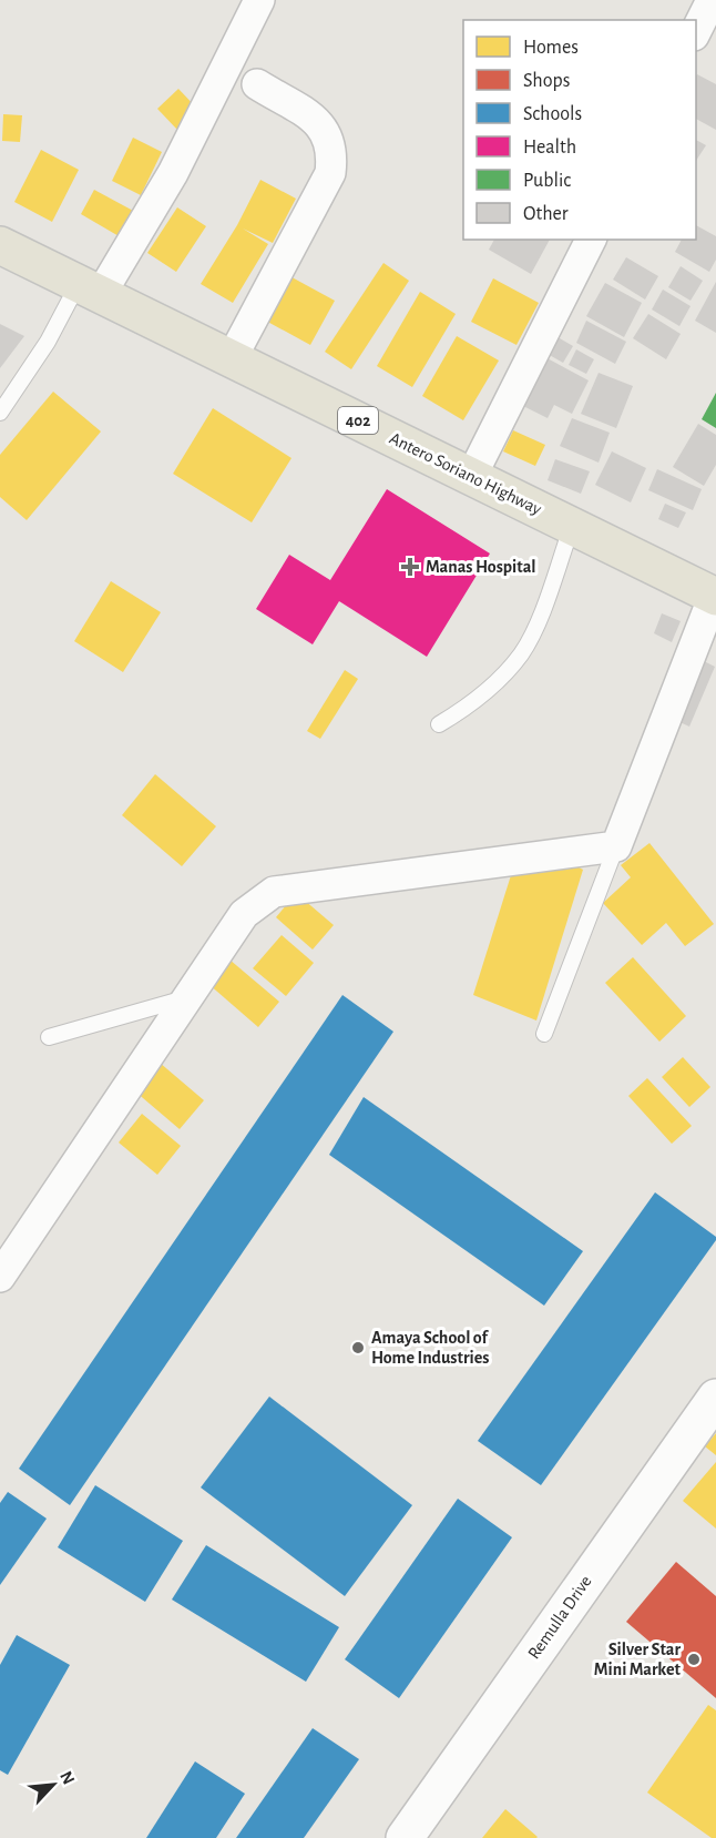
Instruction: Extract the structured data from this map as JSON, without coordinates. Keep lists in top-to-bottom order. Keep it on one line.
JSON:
{"streets":{"main road":["402","Antero Soriano Highway","Remulla Drive"]},"places":{"health":["Manas Hospital"],"other":["Amaya School of Home Industries","Silver Star Mini Market"]},"legend":["Homes","Shops","Schools","Health","Public","Other"],"north":"top right"}
